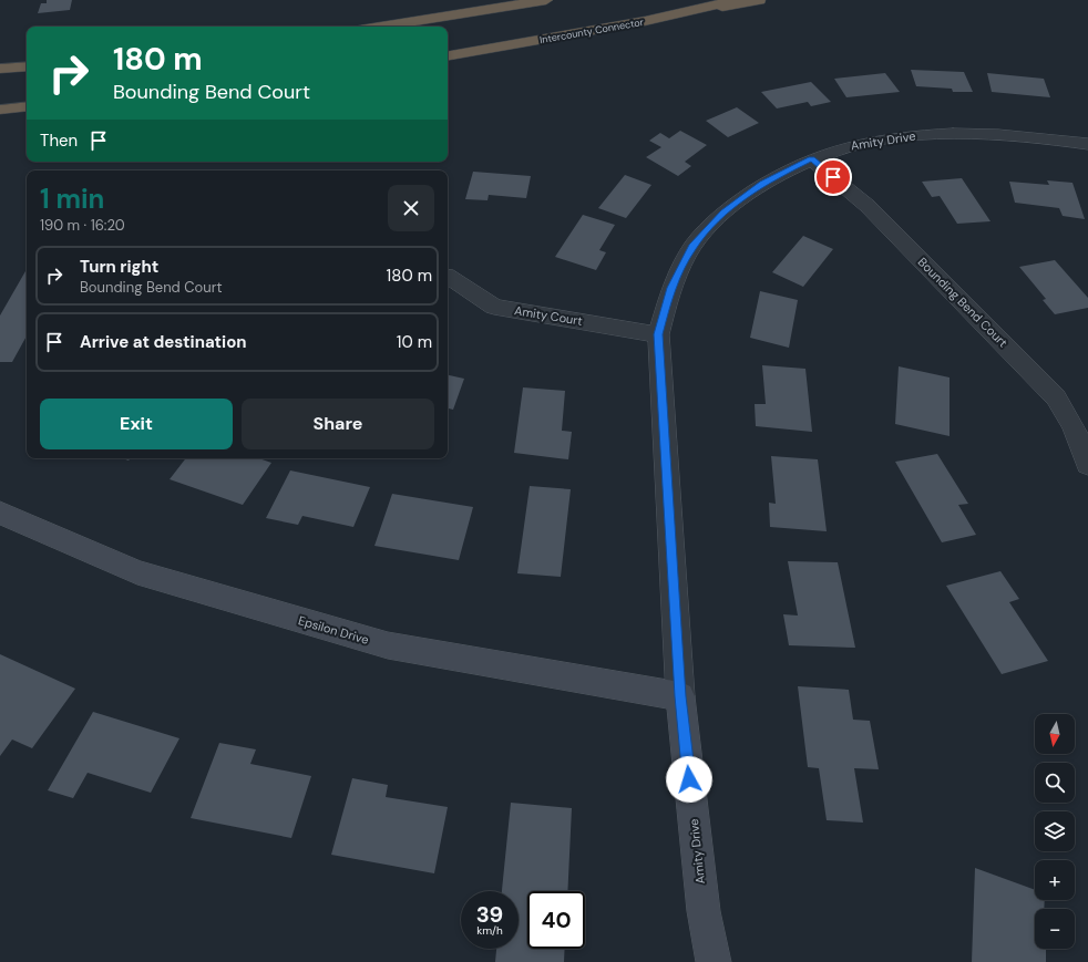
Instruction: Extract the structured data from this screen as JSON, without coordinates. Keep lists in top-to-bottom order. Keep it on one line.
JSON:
{"streets":{"highway":["Intercounty Connector"],"street":["Amity Drive","Bounding Bend Court","Amity Court","Epsilon Drive"]},"crossings":[["Amity Drive","Bounding Bend Court"],["Amity Drive","Amity Court"],["Amity Drive","Epsilon Drive"]],"north":"bottom","page":{"turn":["180 m","Bounding Bend Court"],"then":"Then","heading":["1 min","190 m · 16:20"],"list":[{"name":"Turn right","note":"Bounding Bend Court","value":"180 m"},{"name":"Arrive at destination","value":"10 m"}],"buttons":["Exit","Share"],"map_buttons":["+","−"],"speed":"39 km/h","limit":"40"}}
